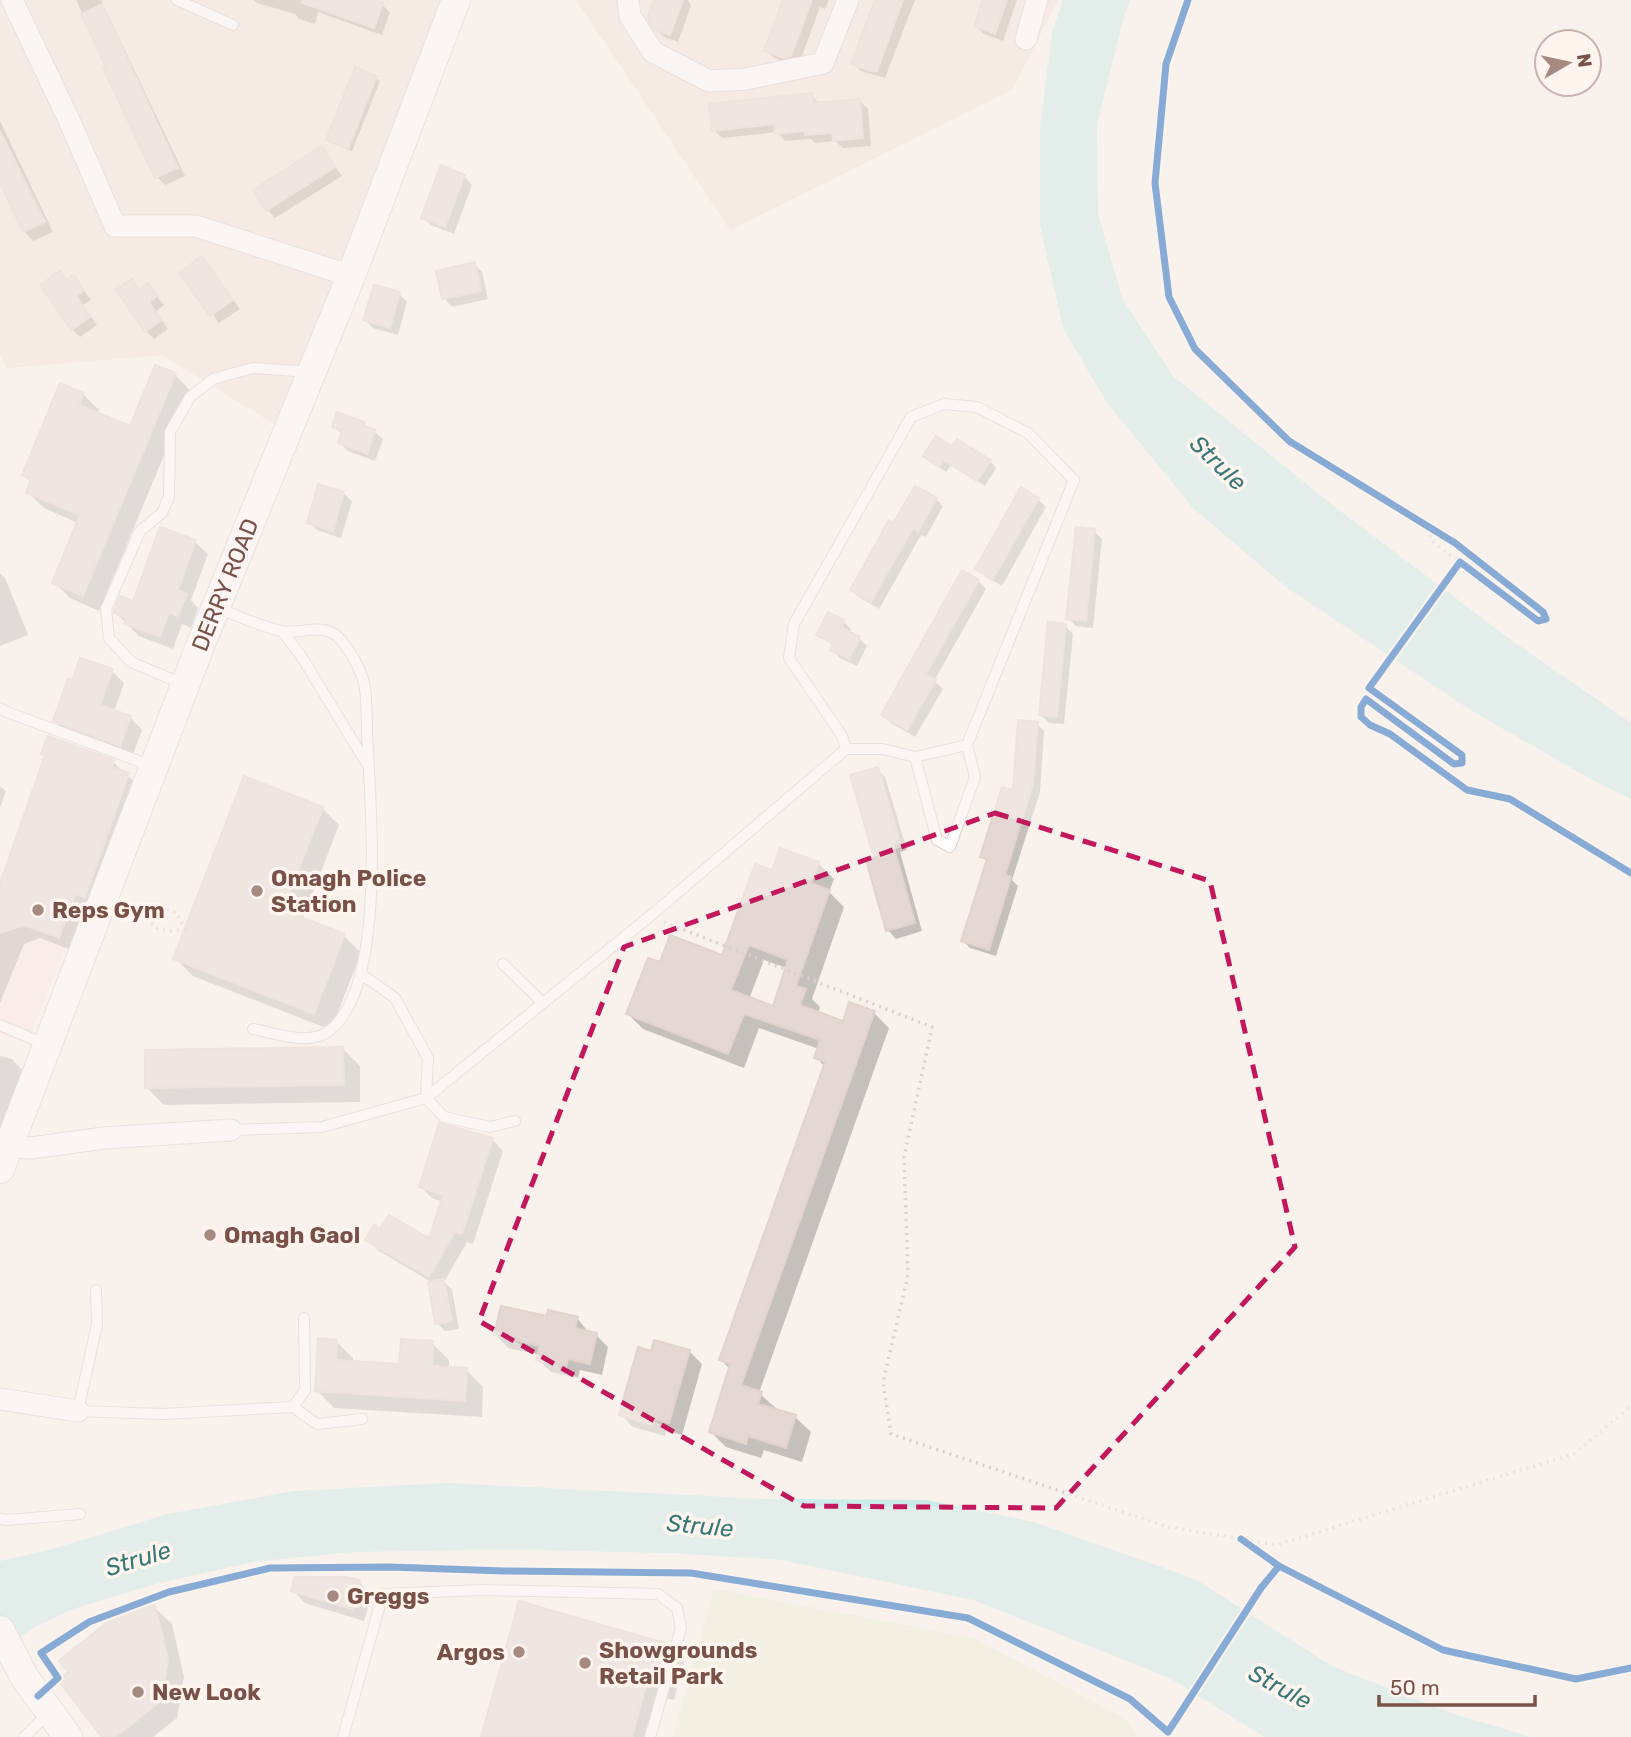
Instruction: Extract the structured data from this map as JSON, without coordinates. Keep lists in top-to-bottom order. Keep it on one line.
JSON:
{"streets":{"main road":["DERRY ROAD"]},"water":["Strule"],"places":["Omagh Police Station","Reps Gym","Omagh Gaol","Greggs","Argos","Showgrounds Retail Park","New Look"],"scale_bar":"50 m","north":"right"}
